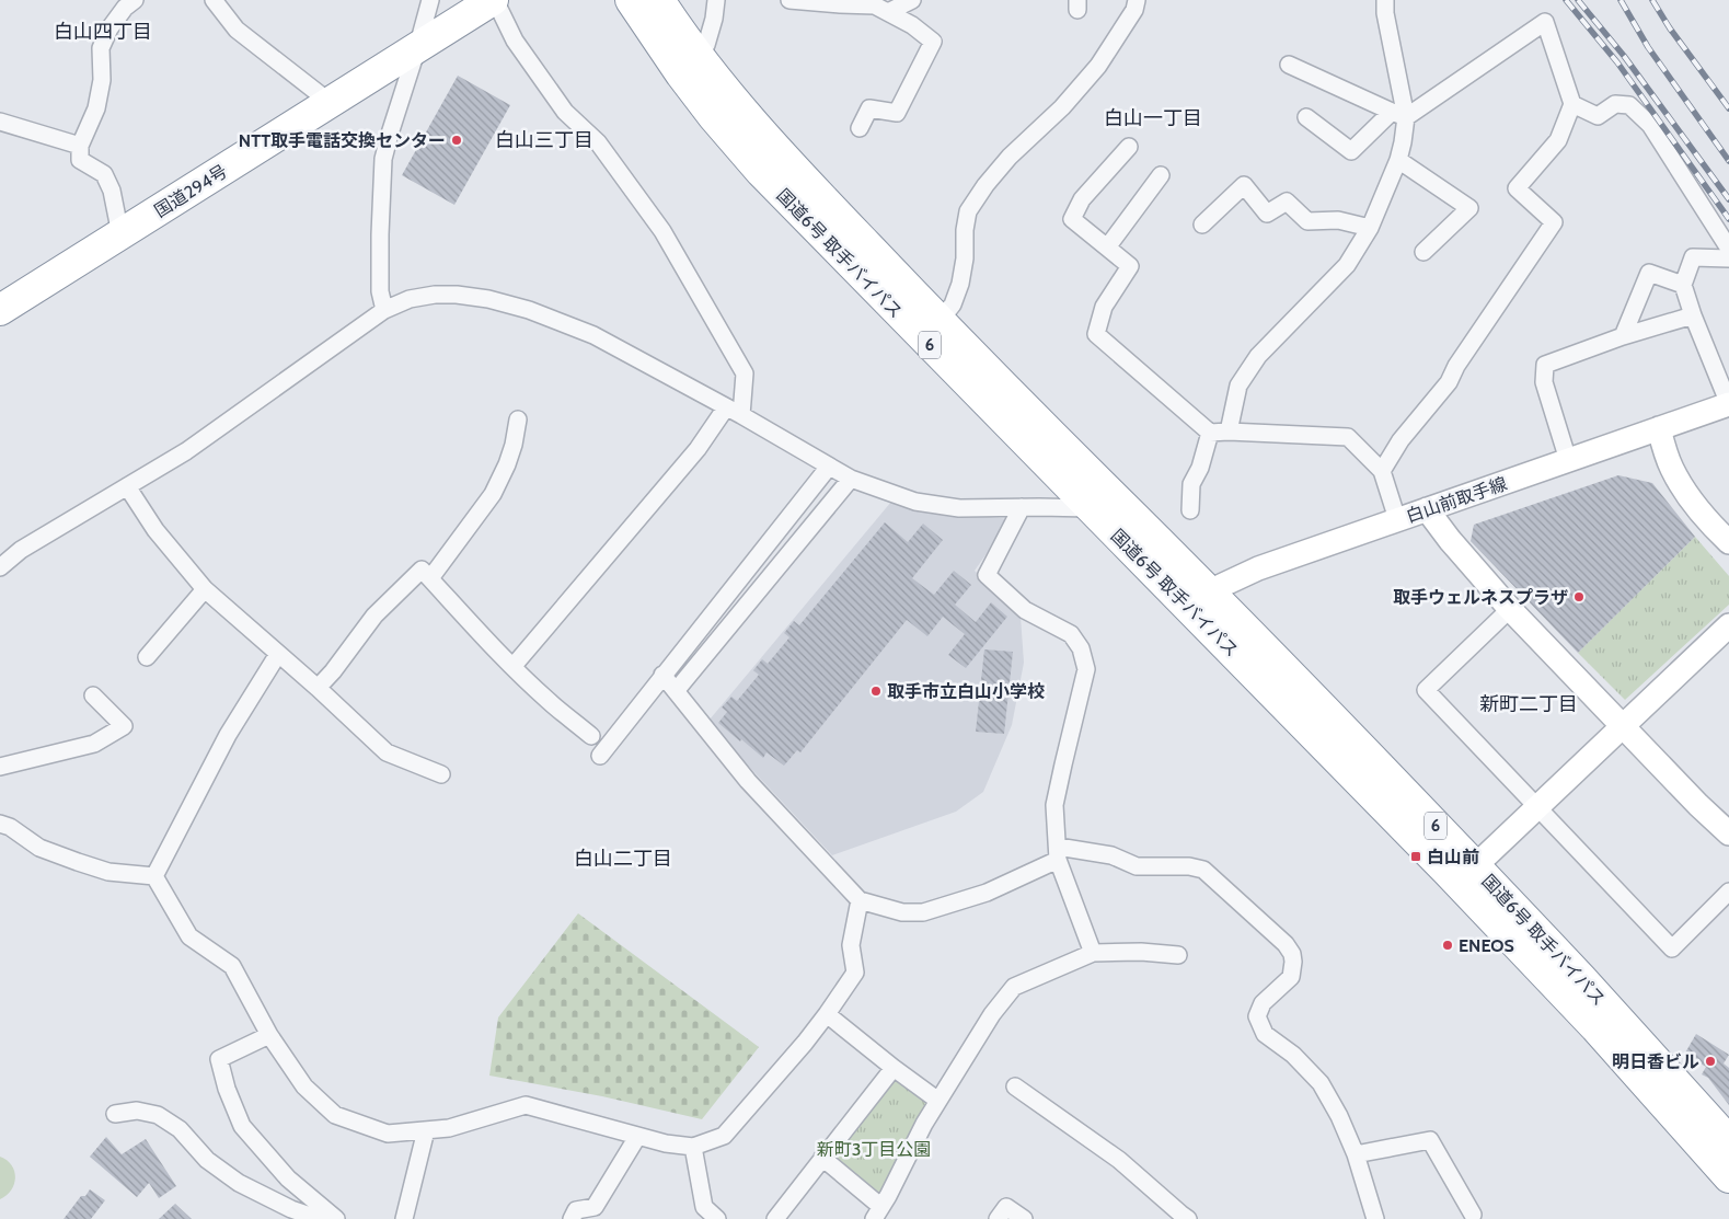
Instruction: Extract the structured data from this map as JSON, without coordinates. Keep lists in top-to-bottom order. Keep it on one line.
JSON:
{"streets":{"highway":["国道294号","国道6号 取手バイパス","6"],"street":["白山前取手線"]},"crossings":[["国道6号 取手バイパス","白山前取手線"]],"districts":["白山四丁目","白山一丁目","白山三丁目","新町二丁目","白山二丁目"],"parks":["新町3丁目公園"],"places":{"other":["NTT取手電話交換センター","取手ウェルネスプラザ","取手市立白山小学校","ENEOS","明日香ビル"],"transit":["白山前"]}}
